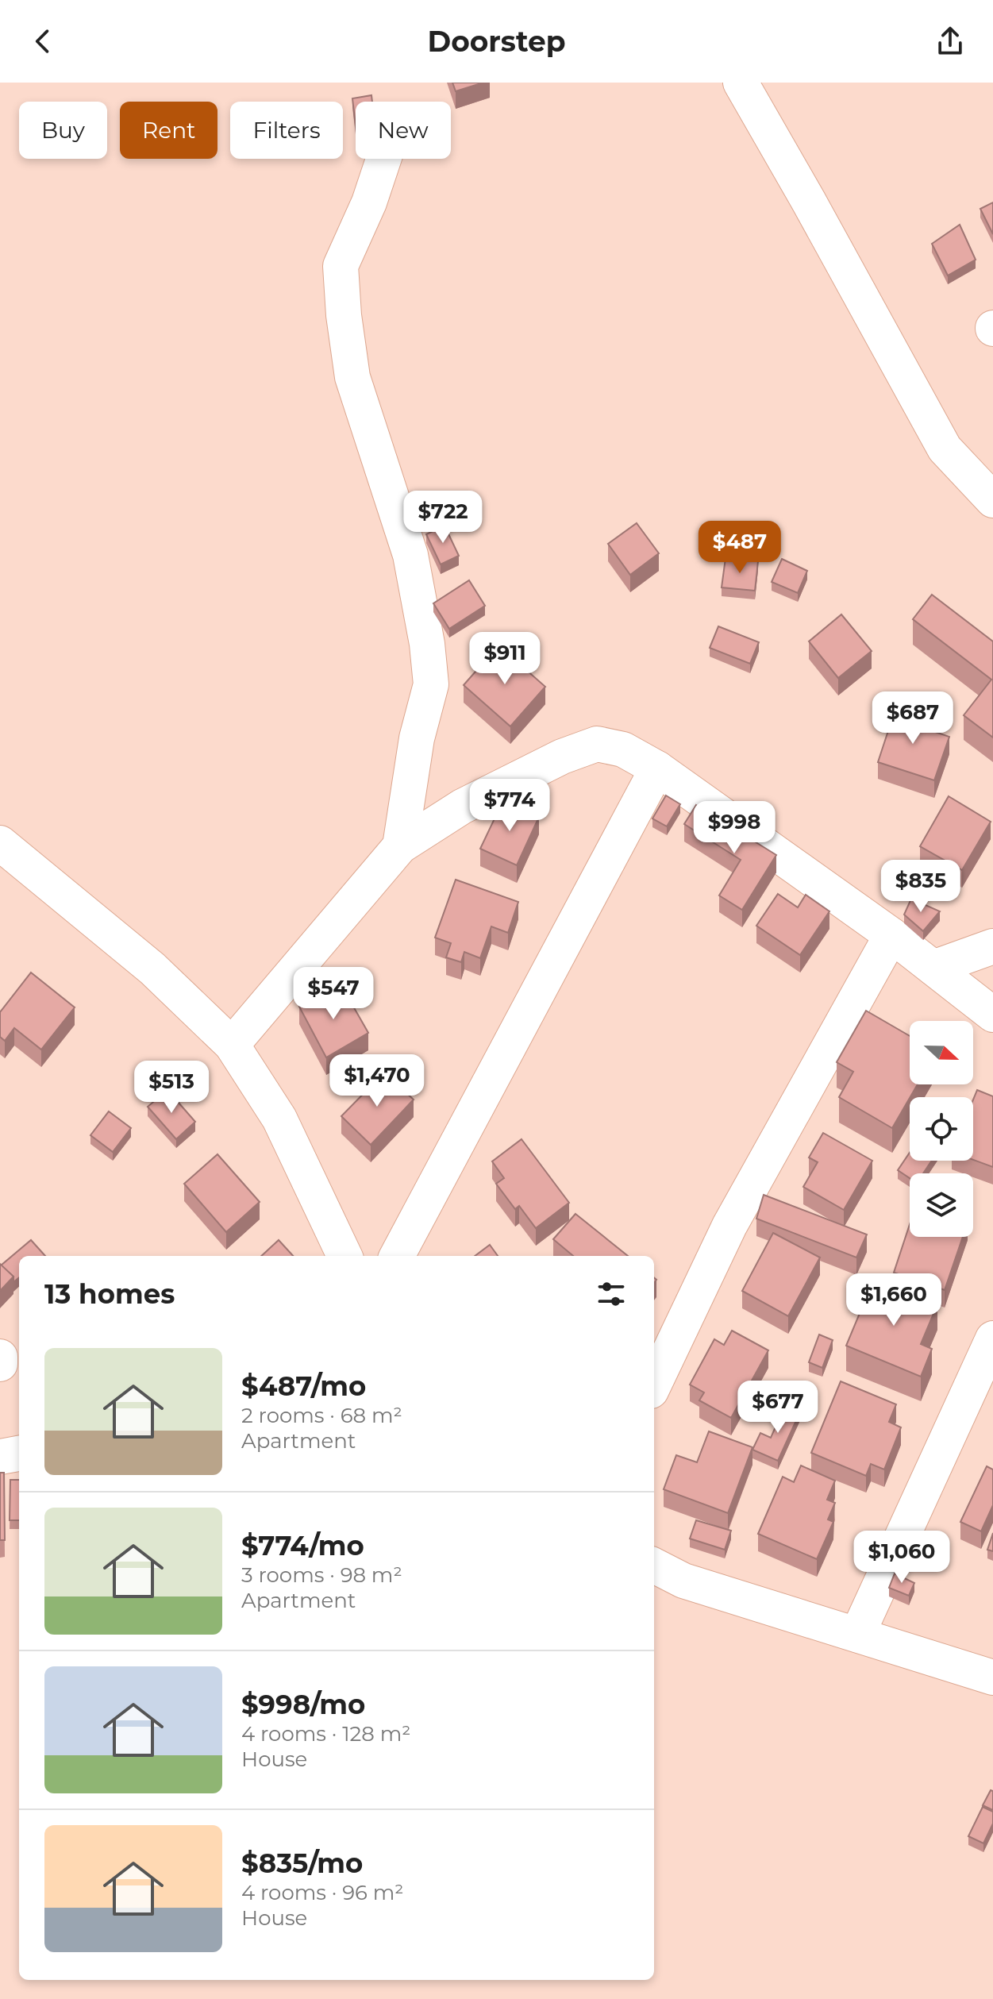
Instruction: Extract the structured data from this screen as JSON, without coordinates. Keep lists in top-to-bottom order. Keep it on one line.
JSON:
{"north":"right","page":{"header":"Doorstep","chip":["Buy","Rent","Filters","New"],"price":["$722","$487","$911","$687","$774","$998","$835","$547","$1,470","$513","$1,660","$677","$1,060"],"heading":"13 homes","list":[{"name":"$487/mo","note":"2 rooms · 68 m² · Apartment"},{"name":"$774/mo","note":"3 rooms · 98 m² · Apartment"},{"name":"$998/mo","note":"4 rooms · 128 m² · House"},{"name":"$835/mo","note":"4 rooms · 96 m² · House"}]}}
